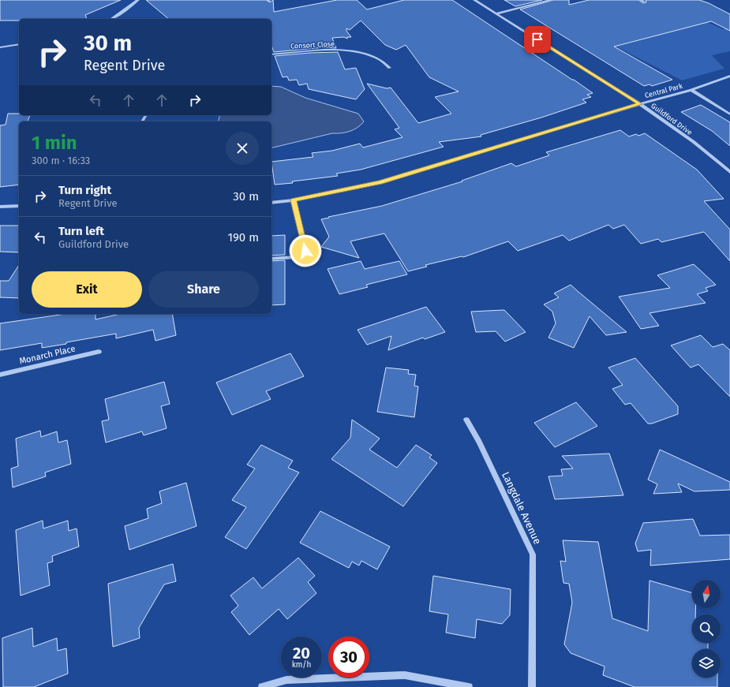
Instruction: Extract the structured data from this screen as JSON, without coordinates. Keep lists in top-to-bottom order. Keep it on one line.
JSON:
{"streets":{"street":["Consort Close","Central Park","Guildford Drive","Monarch Place","Langdale Avenue"]},"crossings":[["Central Park","Guildford Drive"]],"north":"top","page":{"turn":["30 m","Regent Drive"],"heading":["1 min","300 m · 16:33"],"list":[{"name":"Turn right","note":"Regent Drive","value":"30 m"},{"name":"Turn left","note":"Guildford Drive","value":"190 m"}],"buttons":["Exit","Share"],"speed":"20 km/h","limit":"30"}}
